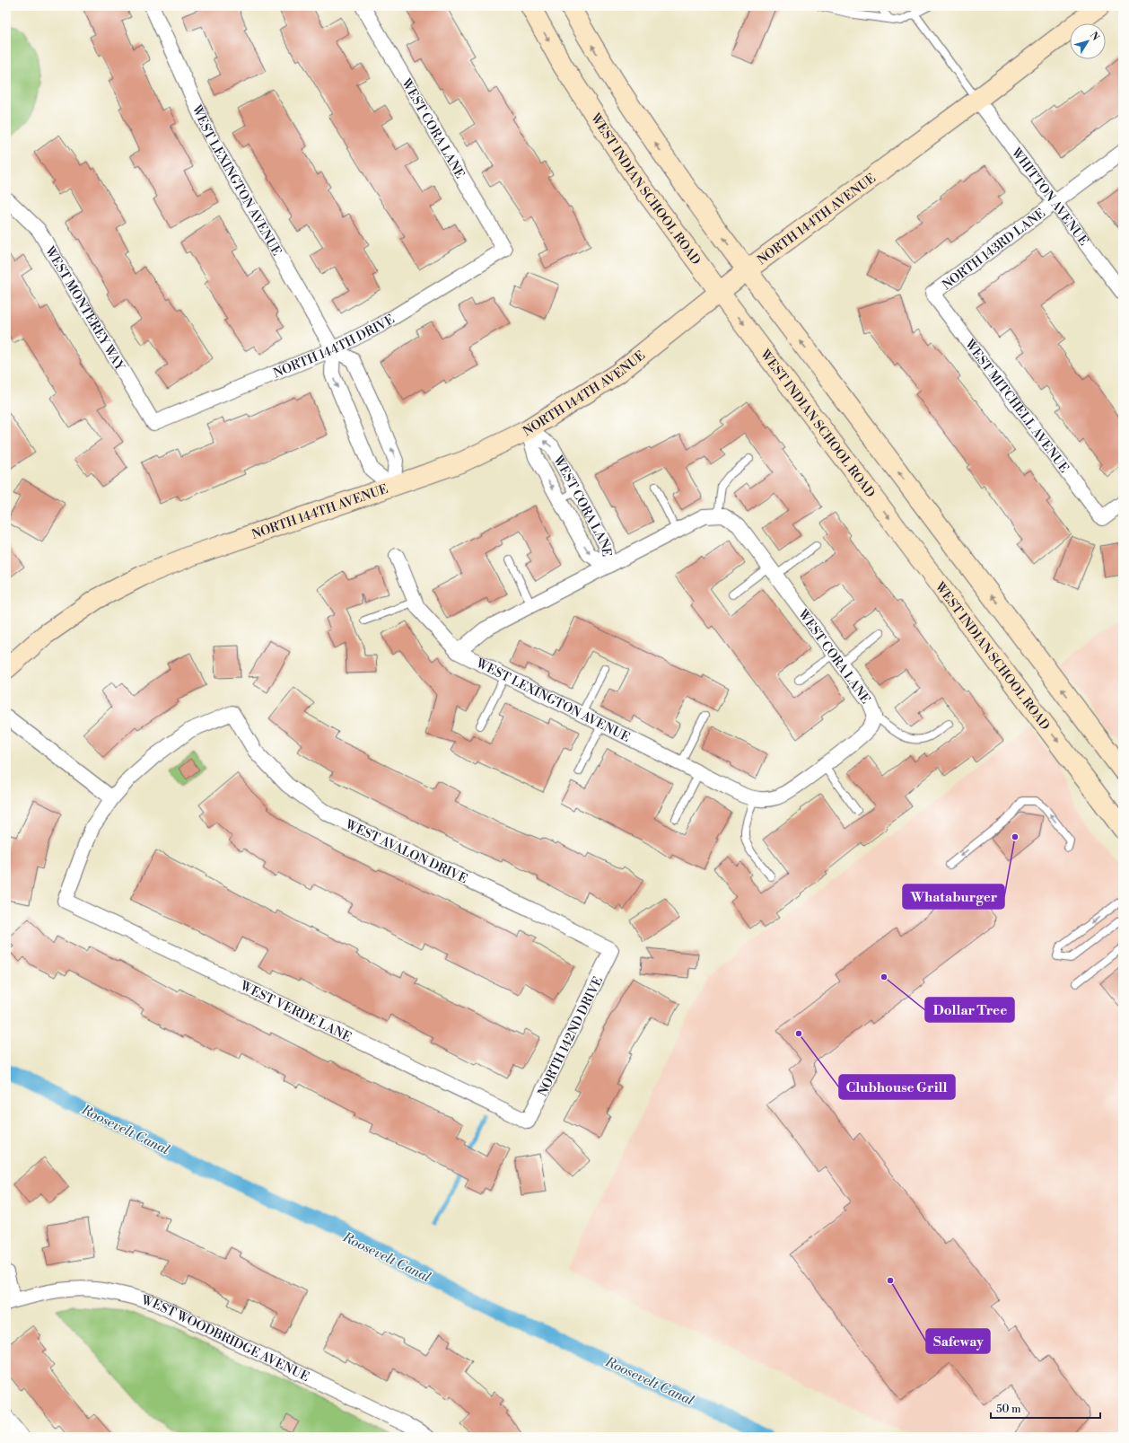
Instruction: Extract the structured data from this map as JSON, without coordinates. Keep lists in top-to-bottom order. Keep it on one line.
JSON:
{"streets":{"main road":["WEST INDIAN SCHOOL ROAD","NORTH 144TH AVENUE"],"street":["WEST CORA LANE","WEST LEXINGTON AVENUE","WHITTON AVENUE","NORTH 143RD LANE","WEST MONTEREY WAY","NORTH 144TH DRIVE","WEST MITCHELL AVENUE","WEST AVALON DRIVE","WEST VERDE LANE","NORTH 142ND DRIVE","WEST WOODBRIDGE AVENUE"]},"crossings":[["WEST CORA LANE","NORTH 144TH AVENUE"],["WEST CORA LANE","NORTH 144TH DRIVE"],["WEST LEXINGTON AVENUE","NORTH 144TH DRIVE"],["WEST INDIAN SCHOOL ROAD","NORTH 144TH AVENUE"],["WHITTON AVENUE","NORTH 144TH AVENUE"],["WHITTON AVENUE","NORTH 143RD LANE"],["NORTH 143RD LANE","WEST MITCHELL AVENUE"],["WEST MONTEREY WAY","NORTH 144TH DRIVE"],["WEST AVALON DRIVE","WEST VERDE LANE"],["WEST AVALON DRIVE","NORTH 142ND DRIVE"],["WEST VERDE LANE","NORTH 142ND DRIVE"]],"water":["Roosevelt Canal"],"places":["Whataburger","Dollar Tree","Clubhouse Grill","Safeway"],"scale_bar":"50 m","north":"top right"}
